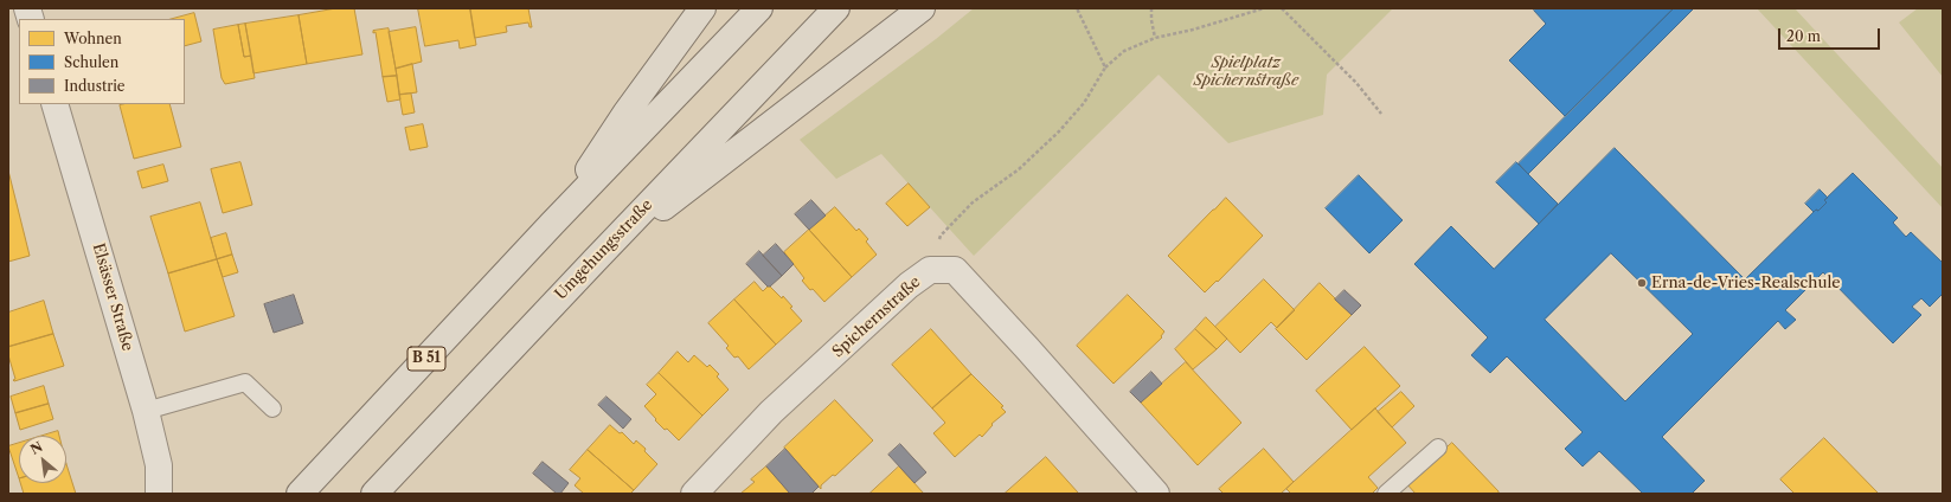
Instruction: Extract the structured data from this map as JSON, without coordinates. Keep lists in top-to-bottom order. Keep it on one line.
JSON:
{"streets":{"highway":["Umgehungsstraße","B 51"],"street":["Elsässer Straße","Spichernstraße"]},"parks":["Spielplatz Spichernstraße"],"places":["Erna-de-Vries-Realschule"],"legend":["Wohnen","Schulen","Industrie"],"scale_bar":"20 m","north":"top left"}
